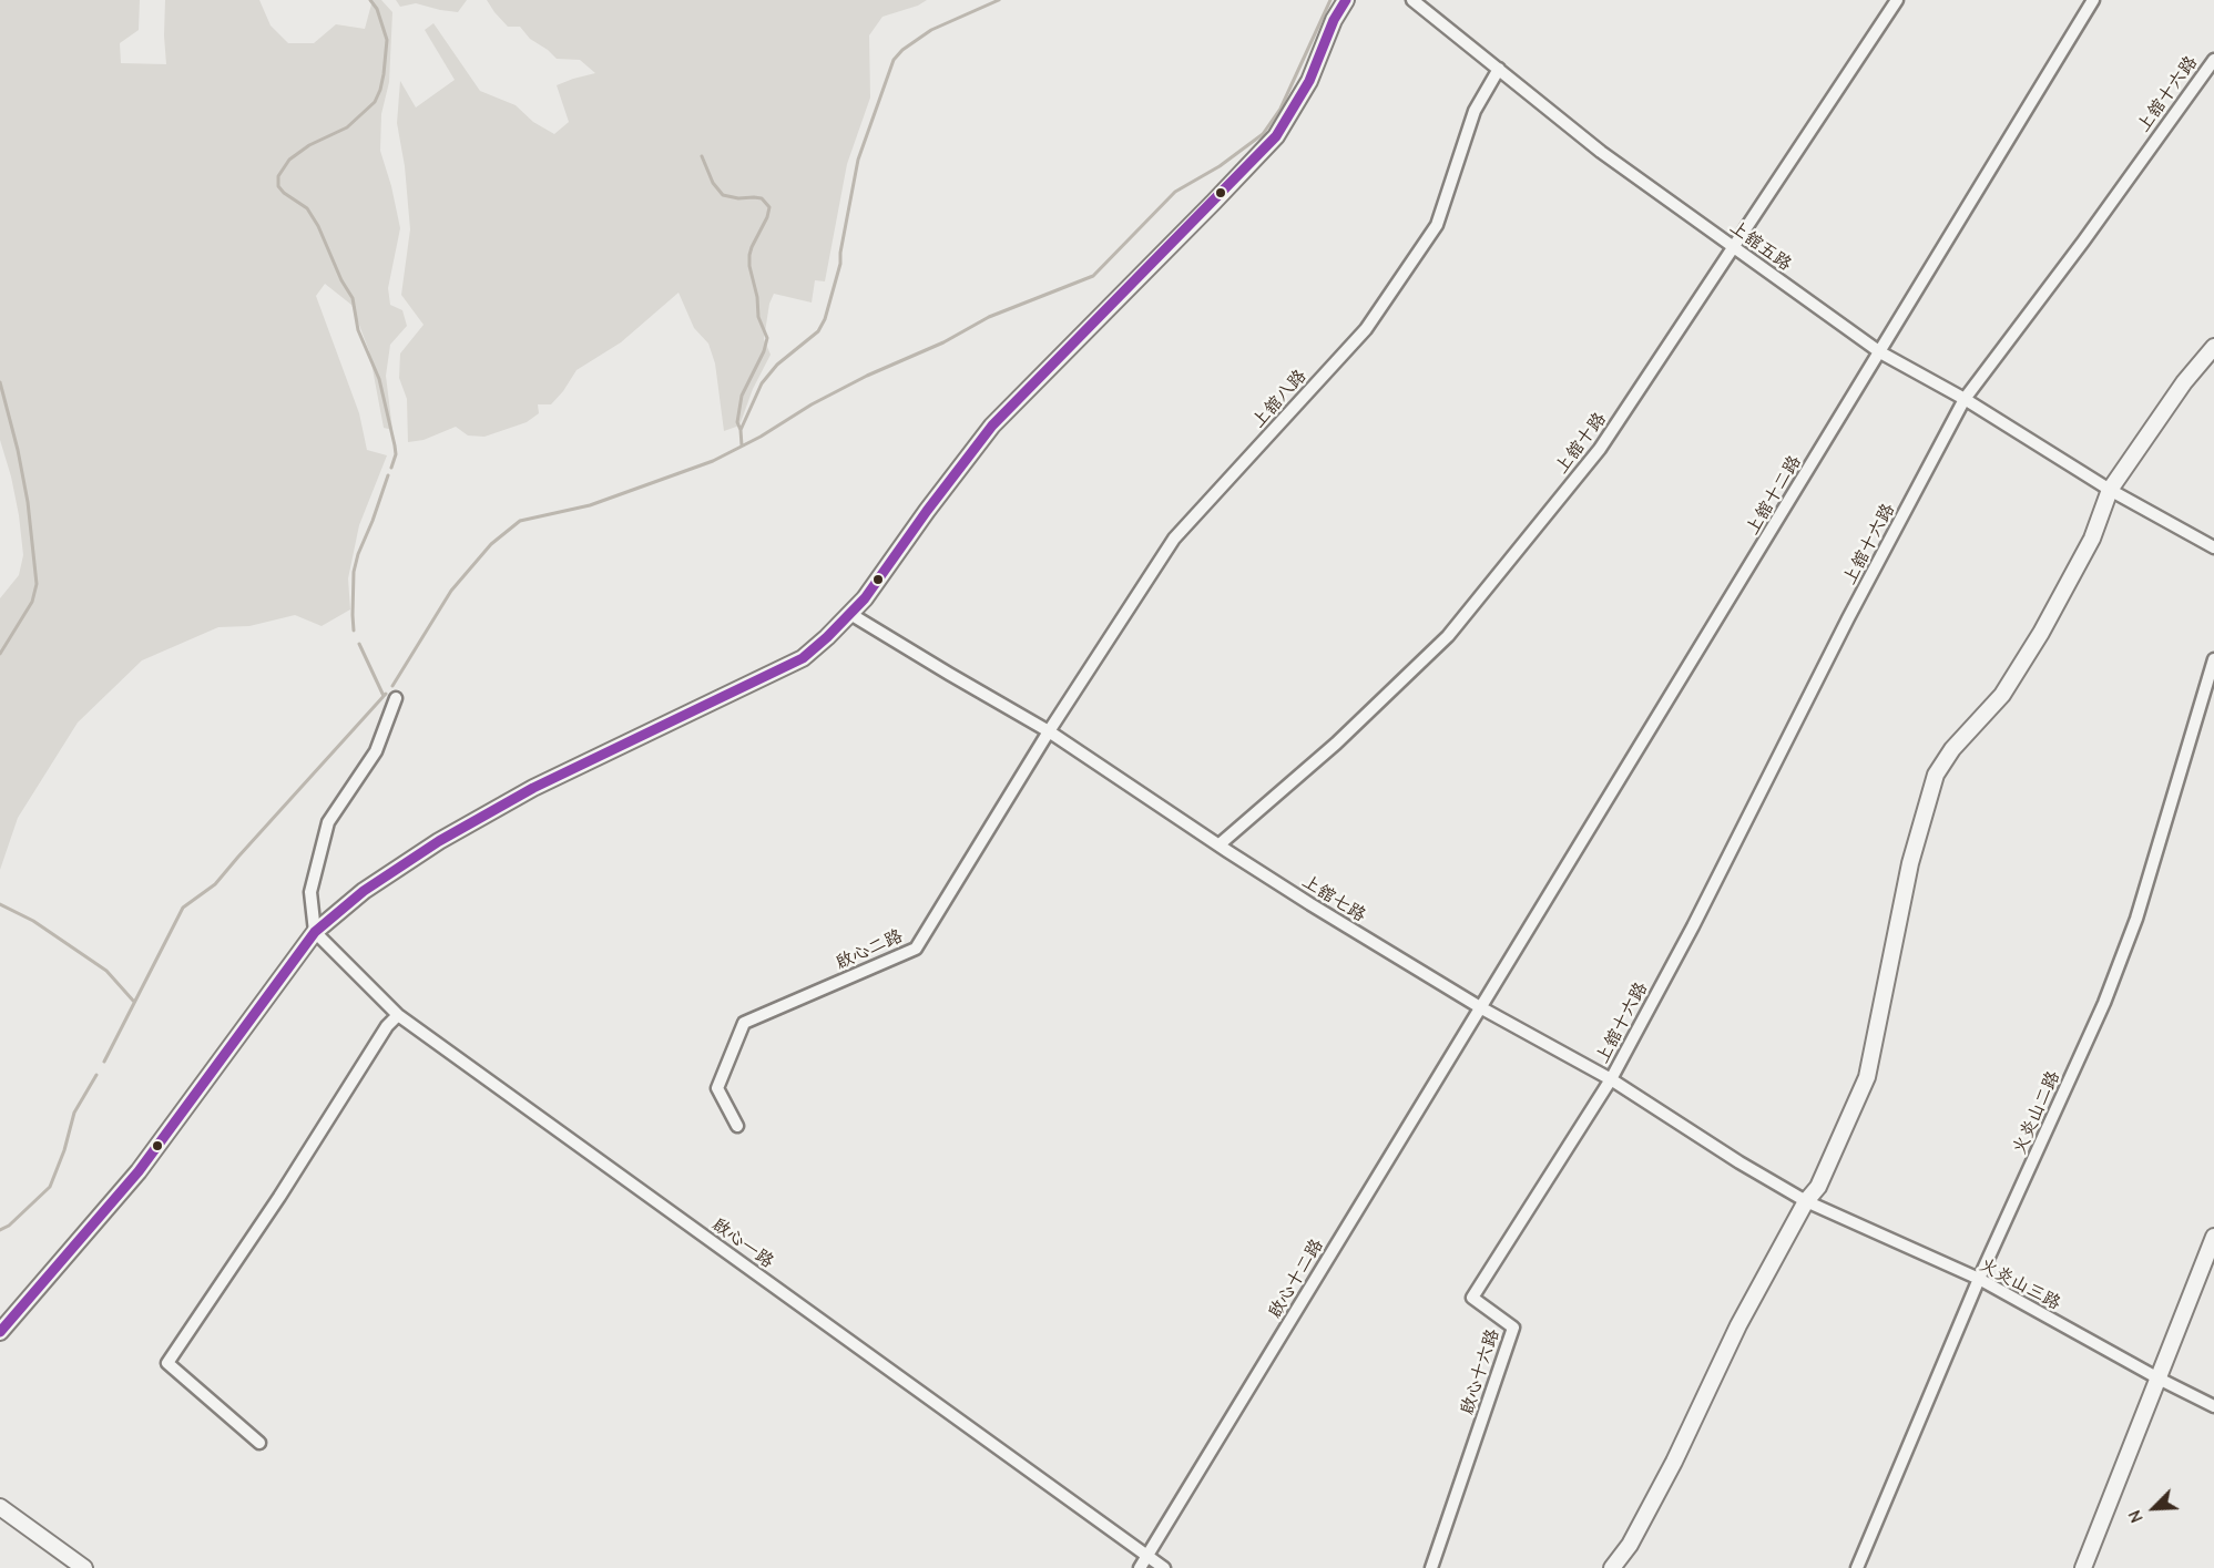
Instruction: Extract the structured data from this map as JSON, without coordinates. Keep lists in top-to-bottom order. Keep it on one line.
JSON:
{"streets":{"street":["上舘十六路","上舘五路","上舘八路","上舘十路","上舘十二路","上舘七路","啟心二路","火炎山二路","啟心一路","啟心十二路","火炎山三路","啟心十六路"]},"crossings":[["上舘十六路","上舘五路"],["上舘十六路","上舘七路"],["上舘十六路","啟心十六路"],["上舘五路","上舘八路"],["上舘五路","上舘十路"],["上舘五路","上舘十二路"],["上舘八路","上舘七路"],["上舘八路","啟心二路"],["上舘十路","上舘七路"],["上舘十二路","上舘七路"],["上舘十二路","啟心十二路"],["上舘七路","啟心二路"],["上舘七路","啟心十二路"],["上舘七路","火炎山三路"],["上舘七路","啟心十六路"],["火炎山二路","火炎山三路"],["啟心一路","啟心十二路"]],"north":"bottom left"}
